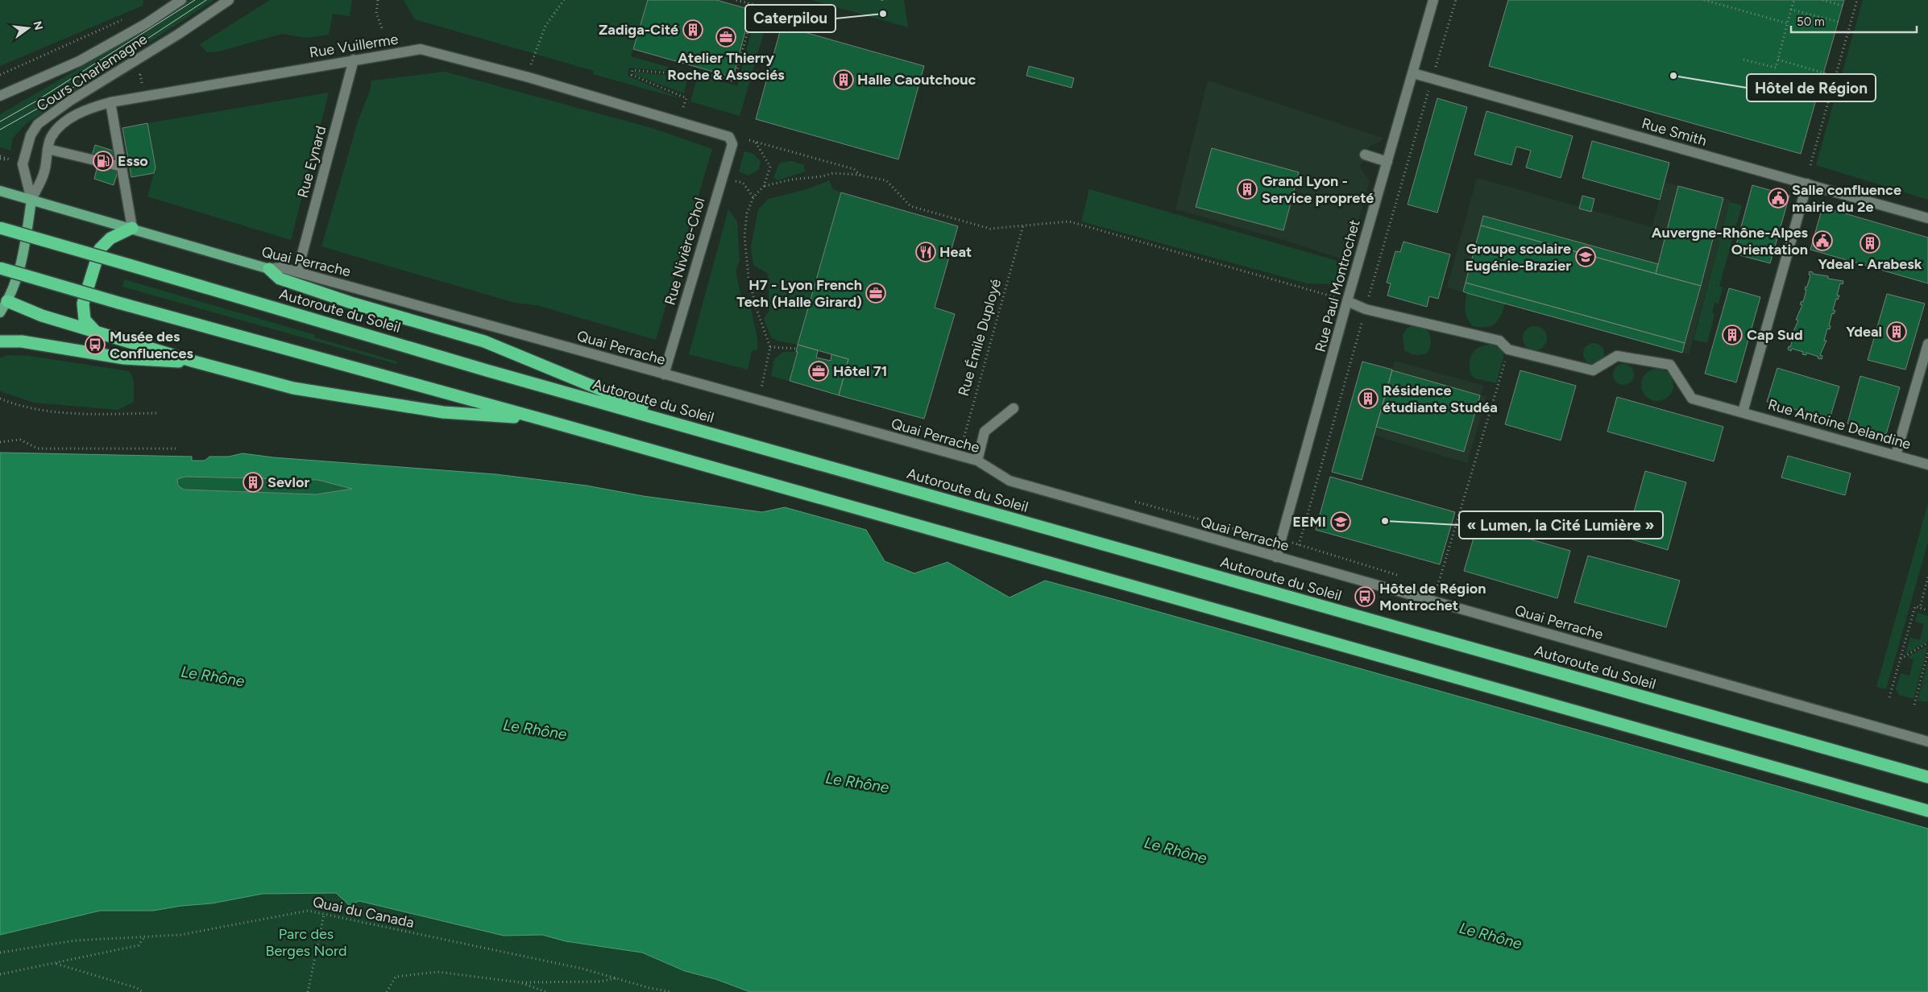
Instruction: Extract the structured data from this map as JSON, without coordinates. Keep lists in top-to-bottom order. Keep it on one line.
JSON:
{"streets":{"highway":["Autoroute du Soleil"],"main road":["Quai Perrache"],"street":["Rue Vuillerme","Cours Charlemagne","Rue Smith","Rue Eynard","Rue Nivière-Chol","Rue Paul Montrochet","Rue Antoine Delandine"],"path":["Rue Émile Duployé","Quai du Canada"]},"crossings":[["Rue Vuillerme","Cours Charlemagne"],["Rue Vuillerme","Rue Eynard"],["Rue Vuillerme","Rue Nivière-Chol"],["Rue Vuillerme","Quai Perrache"],["Cours Charlemagne","Quai Perrache"],["Rue Smith","Rue Paul Montrochet"],["Rue Eynard","Quai Perrache"],["Rue Nivière-Chol","Quai Perrache"],["Quai Perrache","Rue Paul Montrochet"],["Quai Perrache","Rue Émile Duployé"]],"water":["Le Rhône"],"parks":["Parc des Berges Nord"],"places":{"other":["Caterpilou","Hôtel de Région","« Lumen, la Cité Lumière »"],"building":["Zadiga-Cité","Halle Caoutchouc","Grand Lyon - Service propreté","Ydeal - Arabesk","Ydeal","Cap Sud","Résidence étudiante Studéa","Sevlor"],"office":["Atelier Thierry Roche & Associés","H7 - Lyon French Tech (Halle Girard)","Hôtel 71"],"fuel station":["Esso"],"public building":["Salle confluence mairie du 2e","Auvergne-Rhône-Alpes Orientation"],"restaurant":["Heat"],"school or university":["Groupe scolaire Eugénie-Brazier","EEMI"],"bus stop":["Musée des Confluences","Hôtel de Région Montrochet"]},"scale_bar":"50 m","north":"right"}
